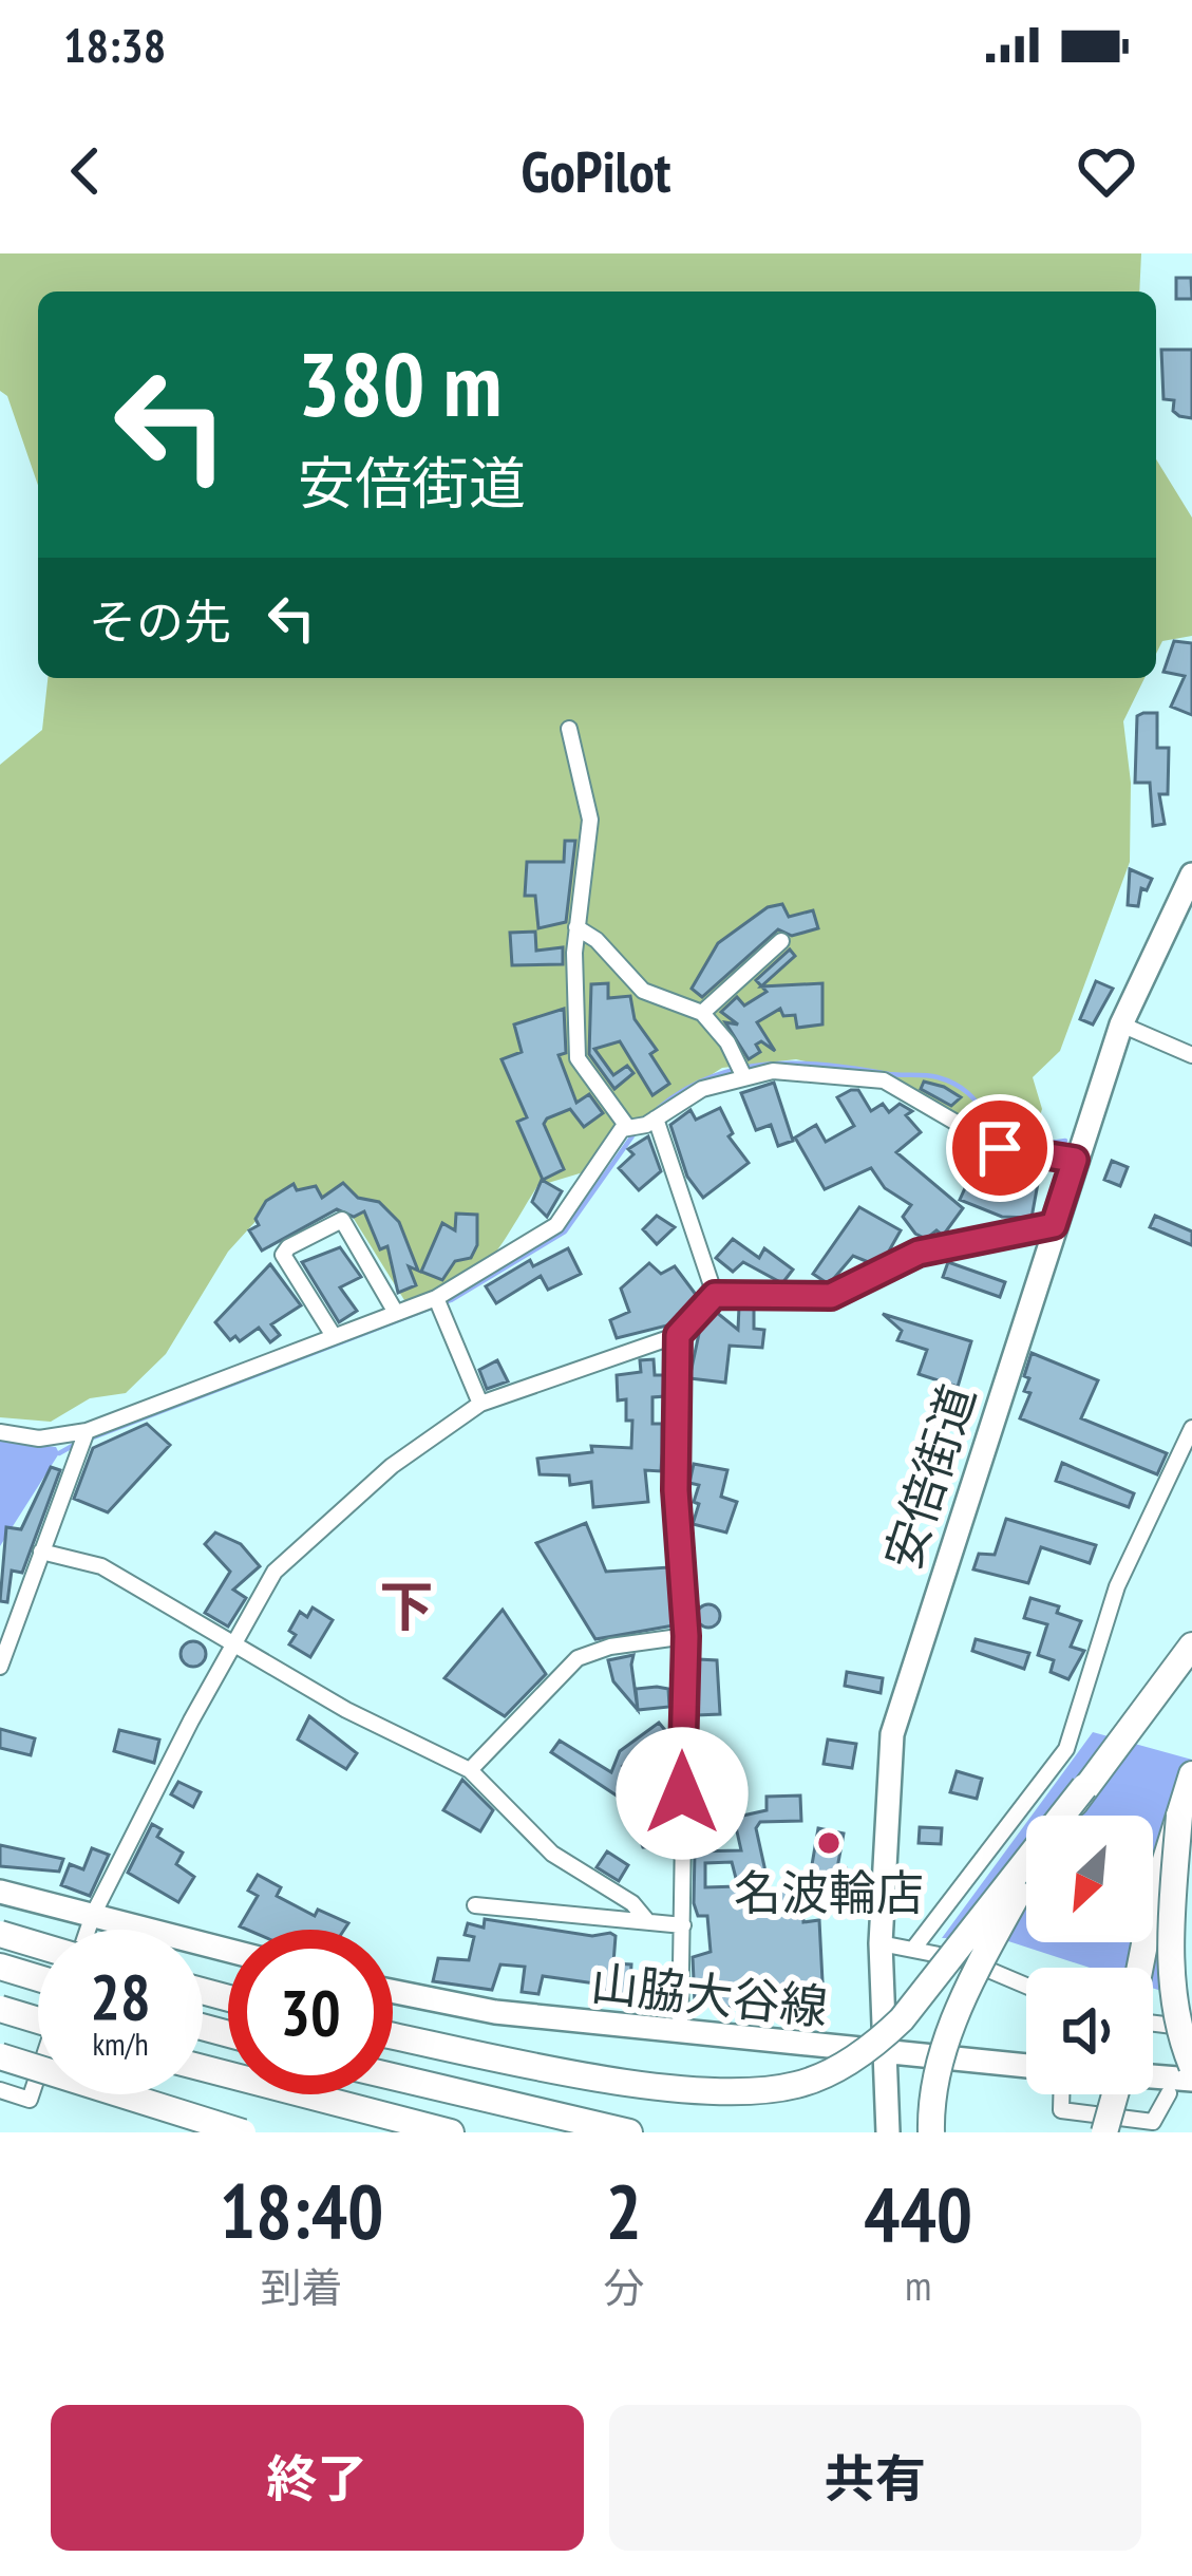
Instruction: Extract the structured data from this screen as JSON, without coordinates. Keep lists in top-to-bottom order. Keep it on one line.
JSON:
{"streets":{"main road":["安倍街道","山脇大谷線"]},"crossings":[["安倍街道","山脇大谷線"]],"districts":["下"],"places":["名波輪店"],"north":"bottom left","page":{"status":"18:38","header":"GoPilot","turn":["380 m","安倍街道"],"then":"その先","speed":"28 km/h","limit":"30","eta":["18:40","到着","2","分","440","m"],"buttons":["終了","共有"]}}
